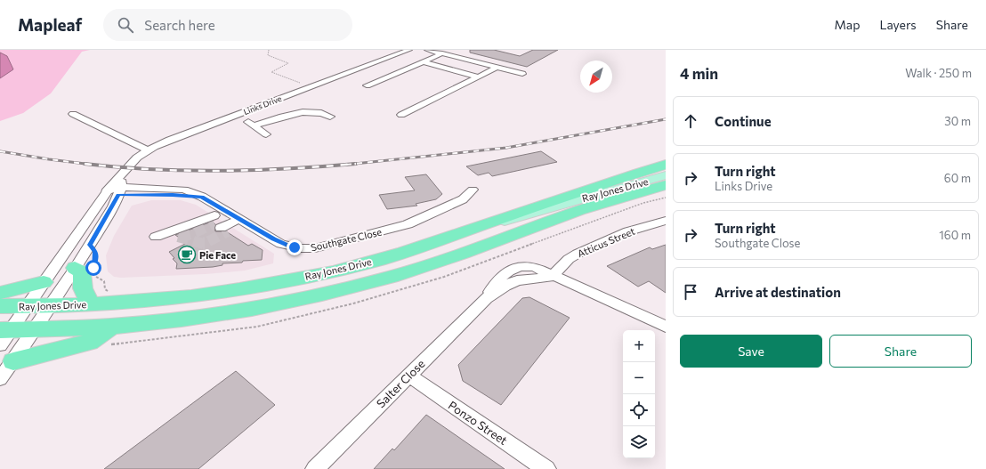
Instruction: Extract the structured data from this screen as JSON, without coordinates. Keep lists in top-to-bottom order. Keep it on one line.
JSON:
{"streets":{"highway":["Ray Jones Drive"],"street":["Links Drive","Southgate Close","Atticus Street","Salter Close","Ponzo Street"]},"crossings":[["Links Drive","Ray Jones Drive"],["Links Drive","Southgate Close"],["Atticus Street","Salter Close"],["Salter Close","Ponzo Street"]],"places":{"cafe":["Pie Face"]},"north":"bottom left","page":{"header":"Mapleaf","search":"Search here","nav":["Map","Layers","Share"],"heading":["4 min","Walk · 250 m"],"list":[["Continue","30 m"],["Turn right","Links Drive","60 m"],["Turn right","Southgate Close","160 m"],"Arrive at destination"],"buttons":["Save","Share"],"map_buttons":["+","−"]}}
